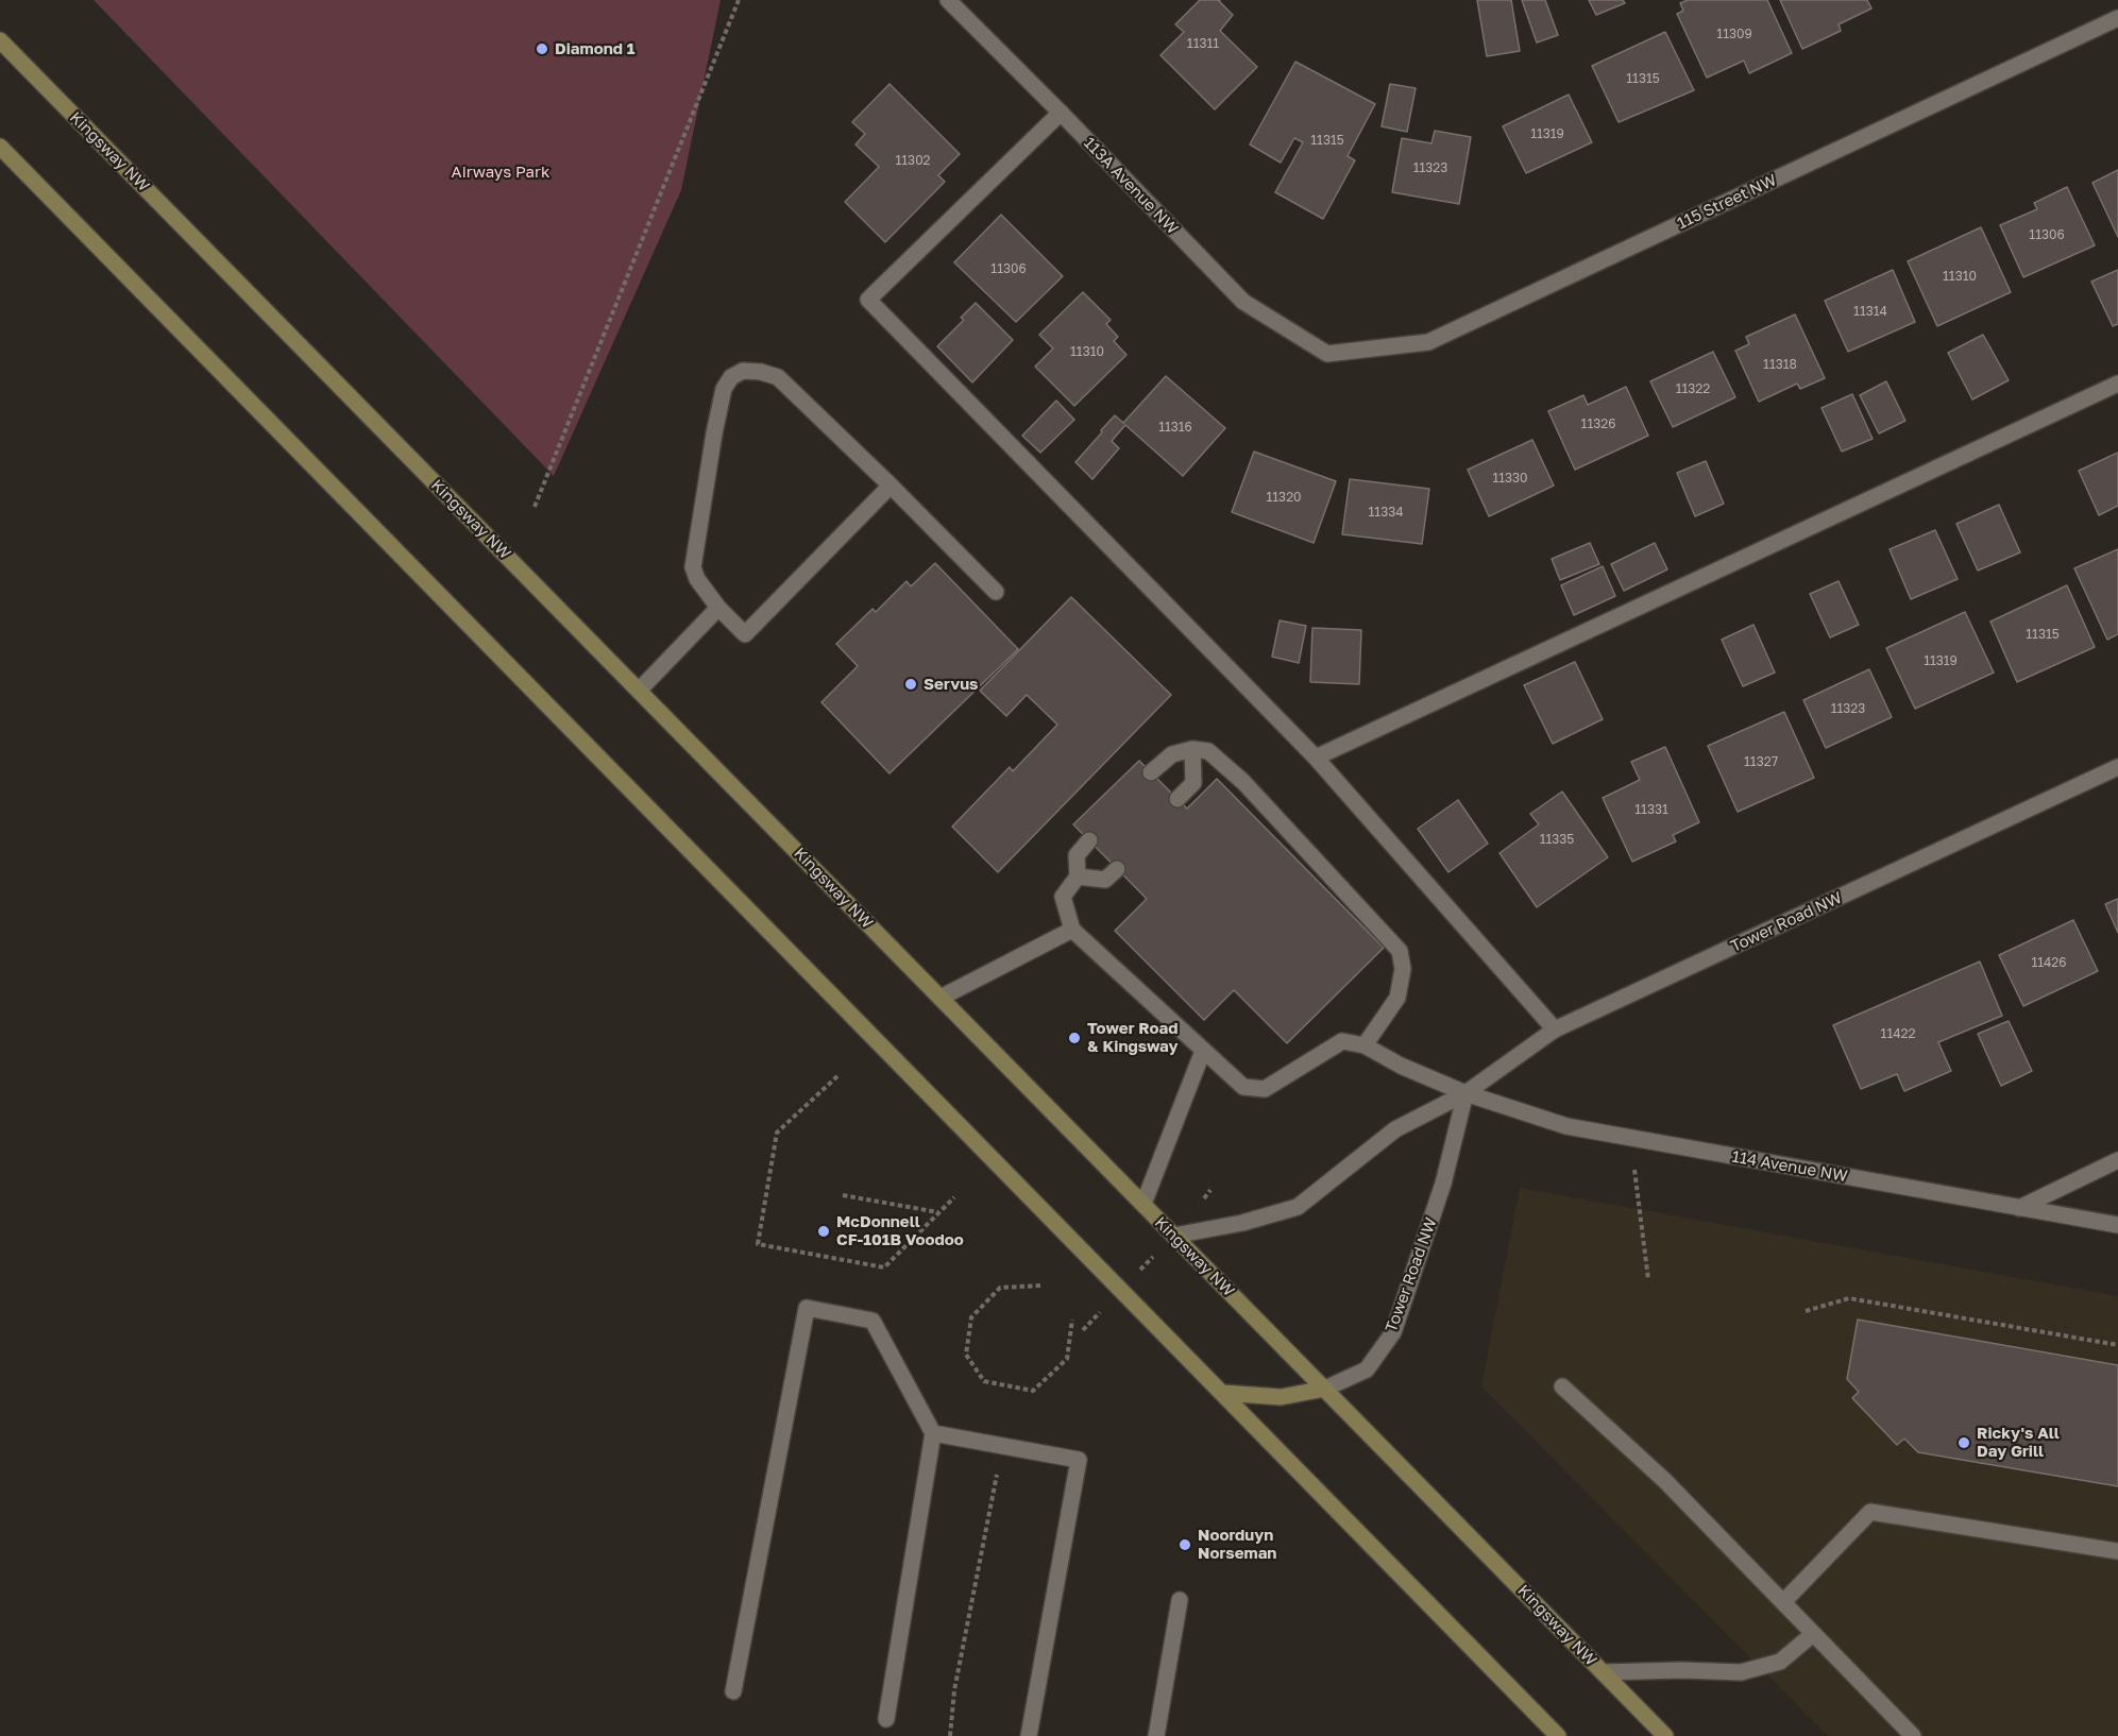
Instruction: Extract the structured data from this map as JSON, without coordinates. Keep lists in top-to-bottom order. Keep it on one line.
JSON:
{"streets":{"main road":["Kingsway NW"],"street":["113A Avenue NW","115 Street NW","Tower Road NW","114 Avenue NW"]},"crossings":[["Kingsway NW","Tower Road NW"],["113A Avenue NW","115 Street NW"],["Tower Road NW","114 Avenue NW"]],"parks":["Airways Park"],"places":["Diamond 1","Servus","Tower Road & Kingsway","McDonnell CF-101B Voodoo","Ricky's All Day Grill","Noorduyn Norseman"],"house_numbers":["11309","11311","11315","11319","11315","11302","11323","11306","11306","11310","11314","11310","11318","11322","11326","11316","11330","11320","11334","11315","11319","11323","11327","11331","11335","11426","11422"]}
